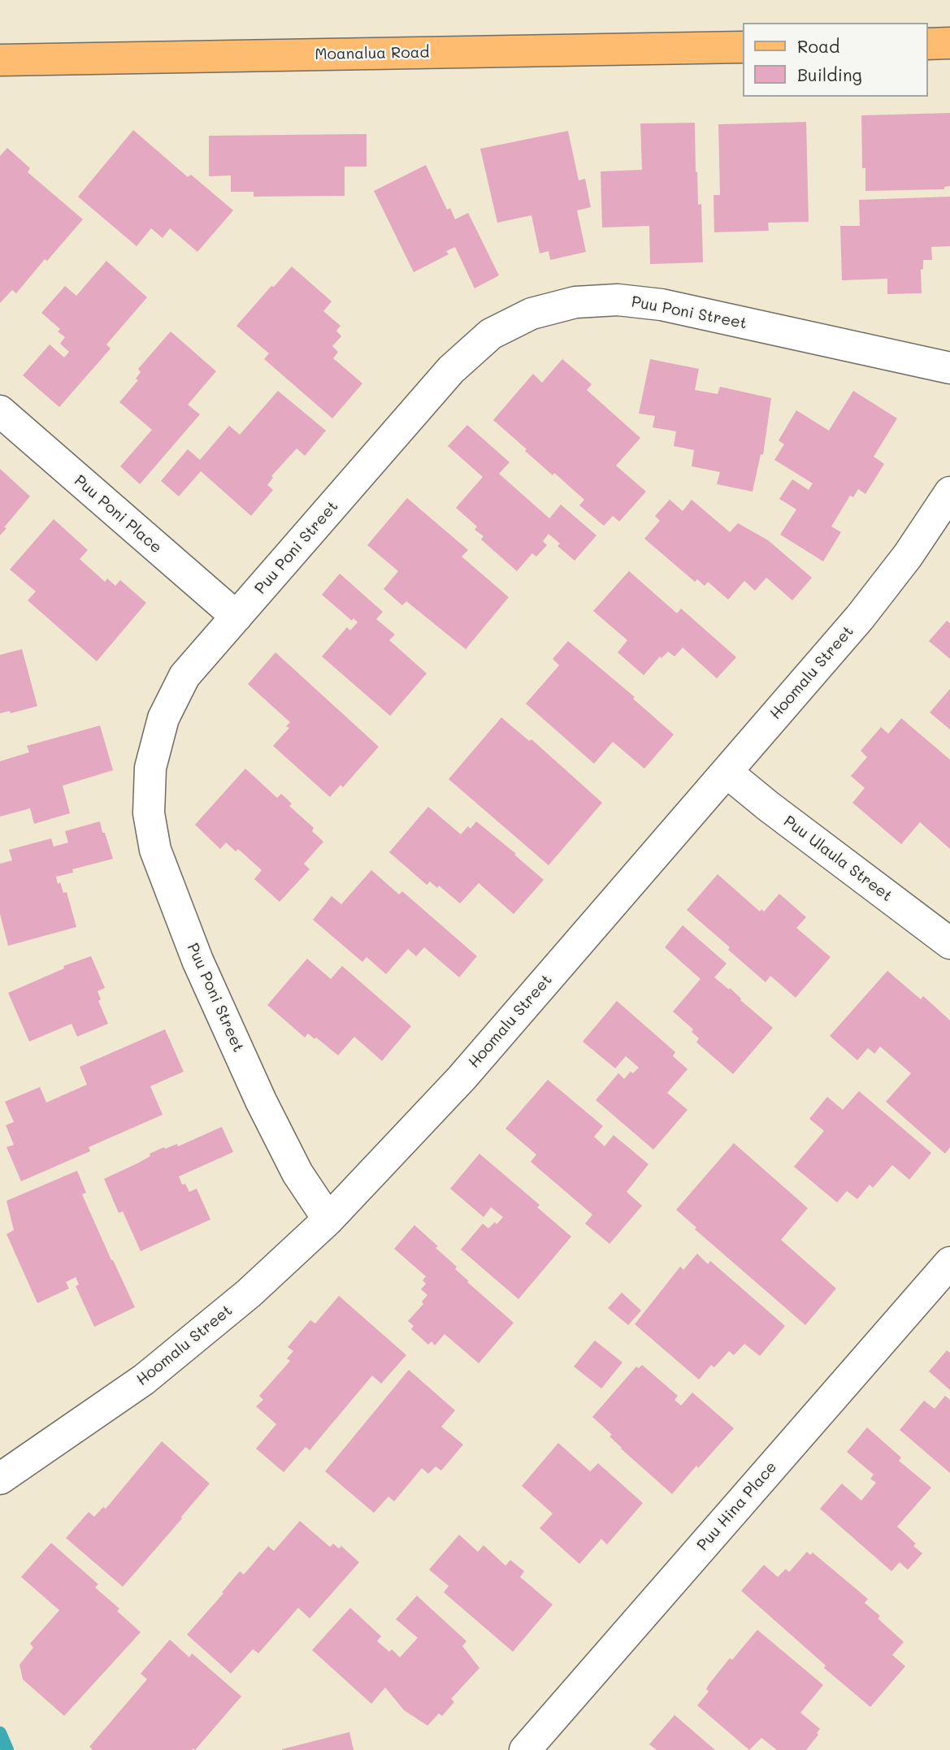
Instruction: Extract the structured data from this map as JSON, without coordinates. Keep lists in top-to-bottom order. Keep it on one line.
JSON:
{"streets":{"main road":["Moanalua Road"],"street":["Puu Poni Street","Puu Poni Place","Hoomalu Street","Puu Ulaula Street","Puu Hina Place"]},"crossings":[["Puu Poni Street","Puu Poni Place"],["Puu Poni Street","Hoomalu Street"],["Hoomalu Street","Puu Ulaula Street"]],"legend":["Road","Building"]}
